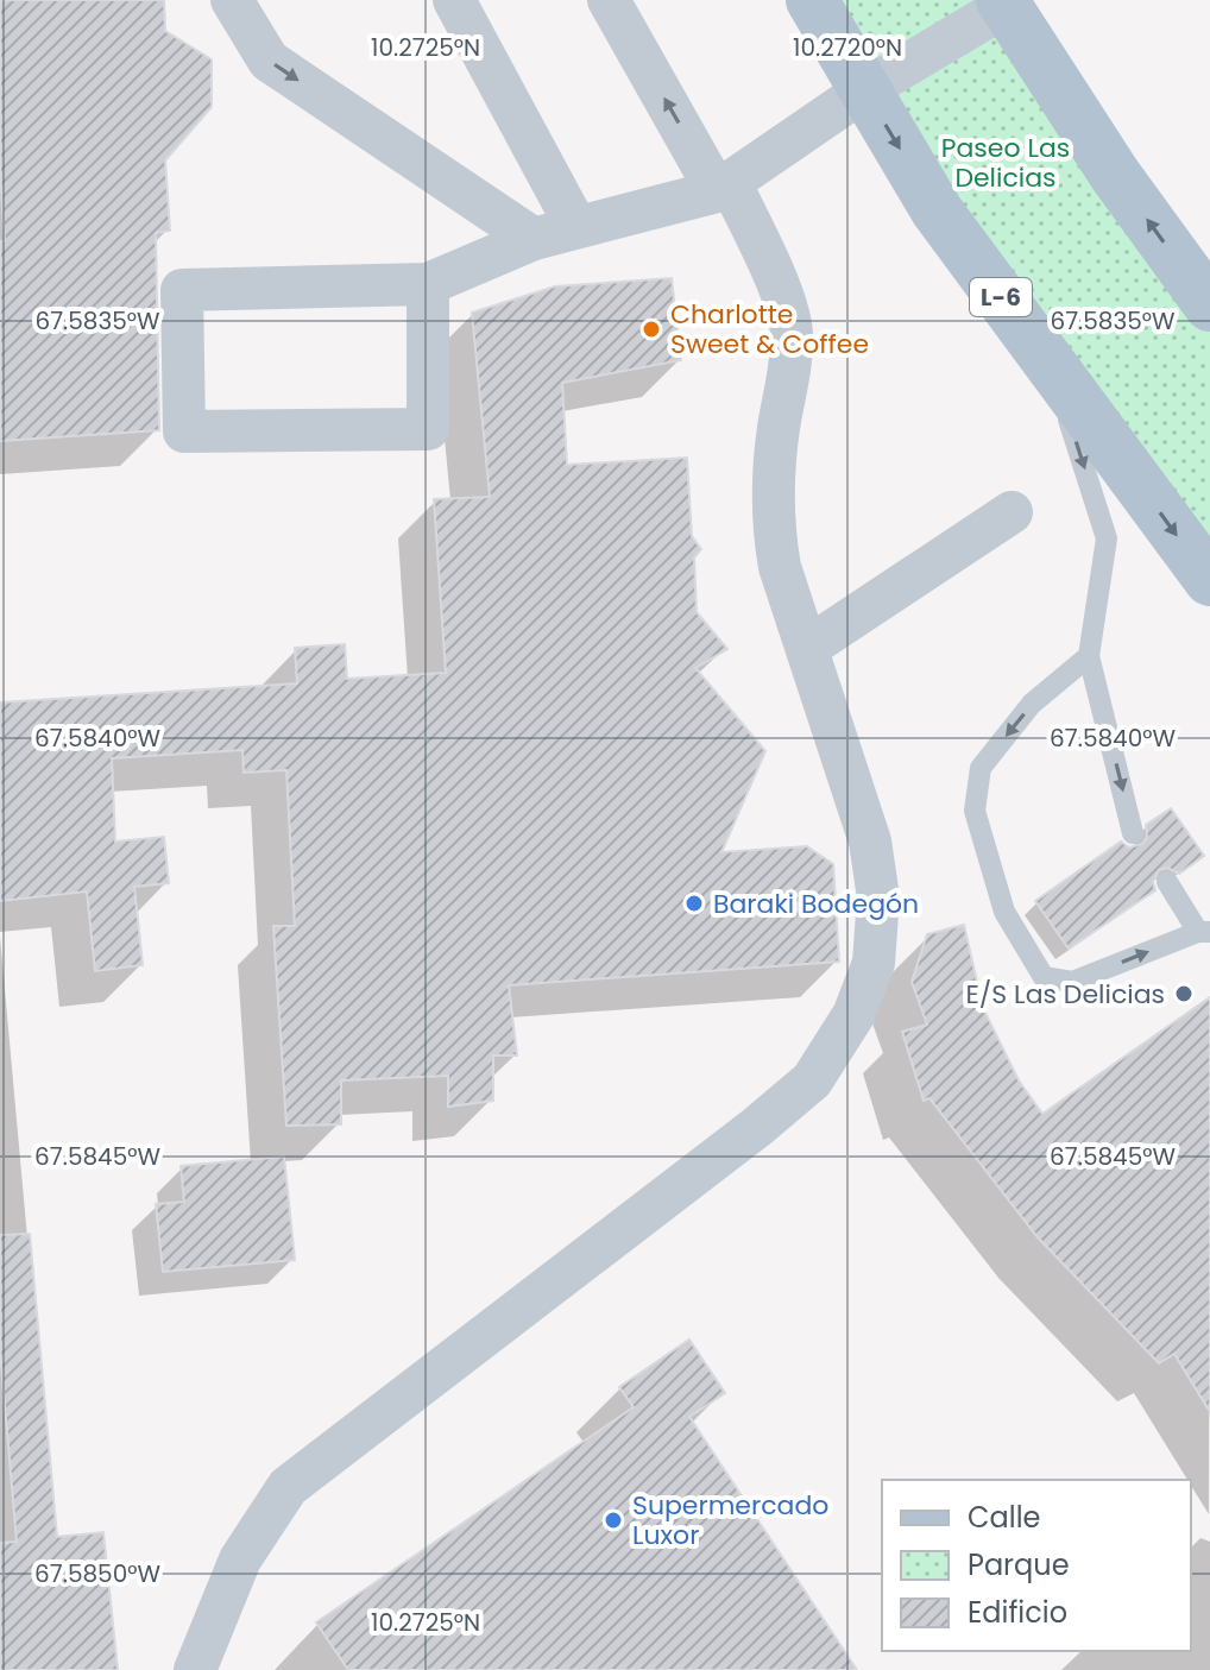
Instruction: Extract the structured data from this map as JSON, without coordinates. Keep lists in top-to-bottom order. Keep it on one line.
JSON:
{"streets":{"main road":["L-6"]},"parks":["Paseo Las Delicias"],"places":["Charlotte Sweet & Coffee","Baraki Bodegón","E/S Las Delicias","Supermercado Luxor"],"legend":["Calle","Parque","Edificio"],"coordinates":["10.2725°N","10.2720°N","67.5835°W","67.5840°W","67.5845°W","67.5850°W"]}
